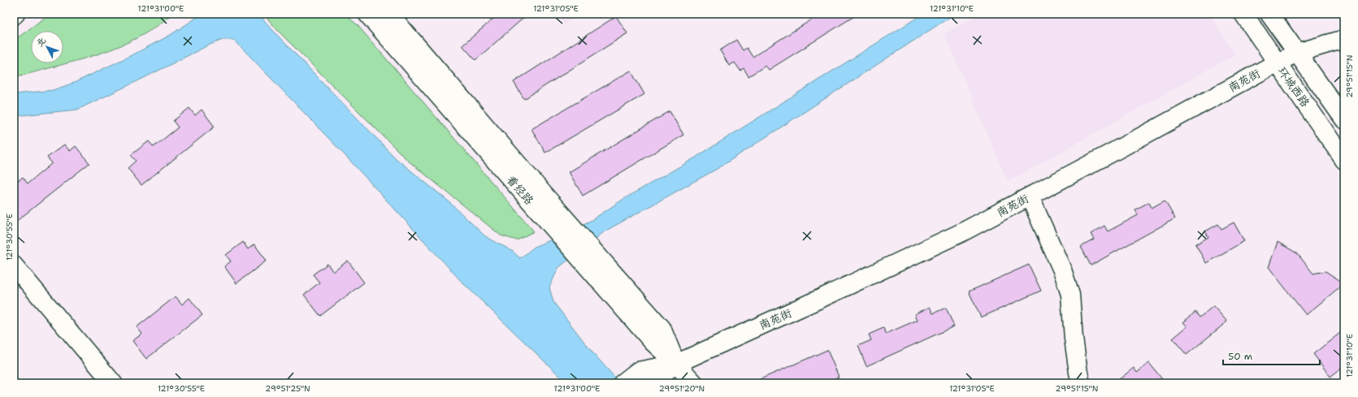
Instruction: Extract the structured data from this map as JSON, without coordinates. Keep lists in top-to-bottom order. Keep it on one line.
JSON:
{"streets":{"street":["南苑街","环城西路","看经路"]},"crossings":[["南苑街","环城西路"],["南苑街","看经路"]],"scale_bar":"50 m","north":"top left","coordinates":["121°31'00\"E","121°31'05\"E","121°31'10\"E","29°51'15\"N","121°30'55\"E","29°51'25\"N","29°51'20\"N"]}
